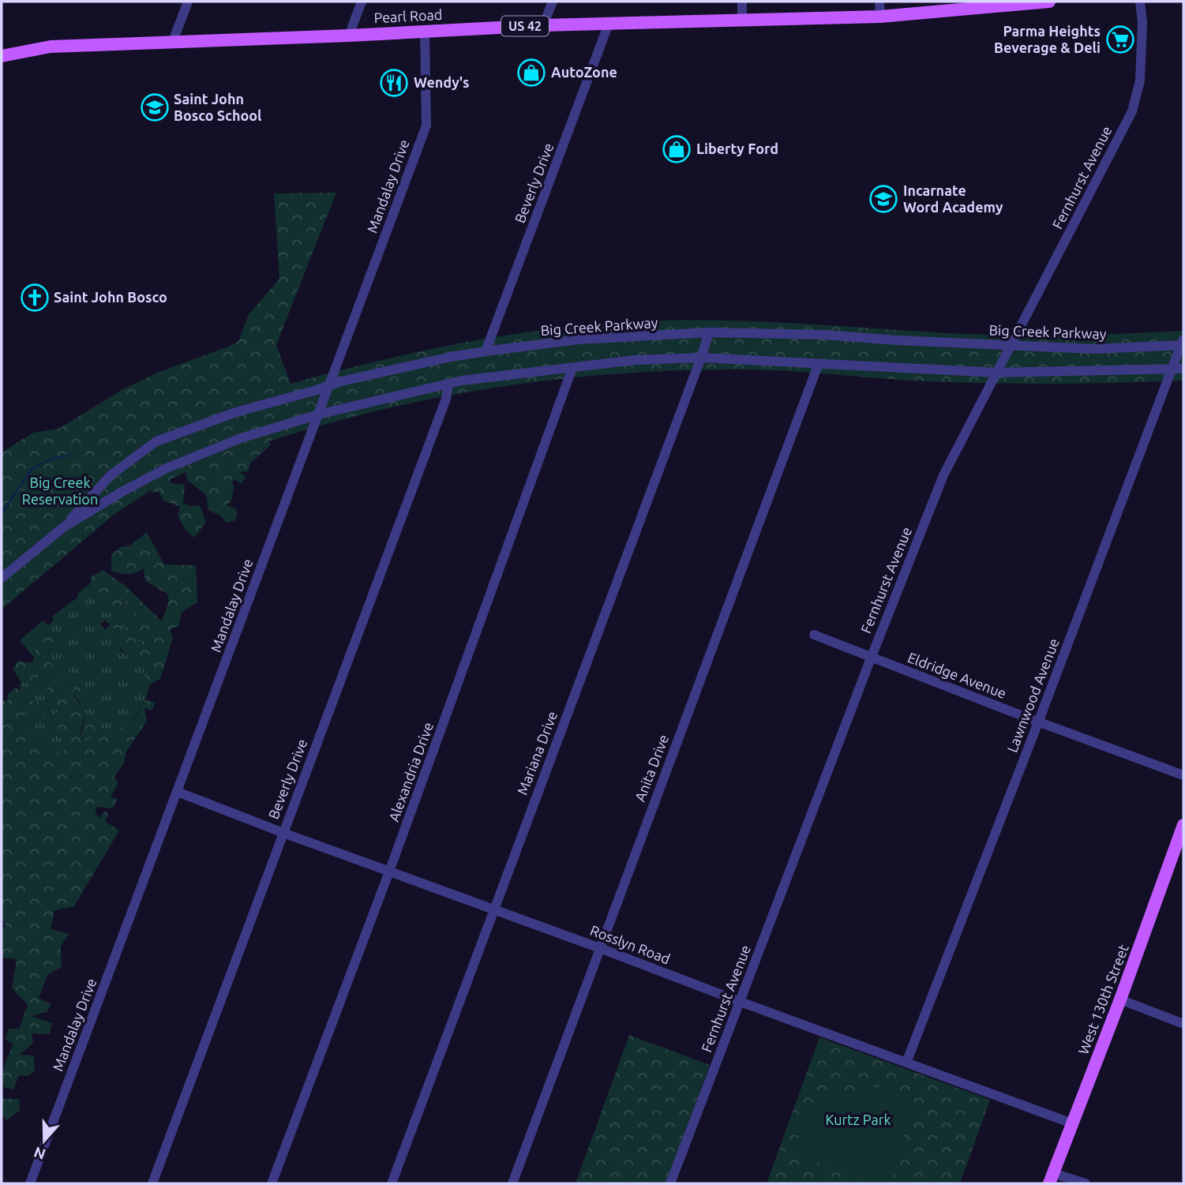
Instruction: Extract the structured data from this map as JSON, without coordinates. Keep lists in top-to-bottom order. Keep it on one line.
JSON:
{"streets":{"main road":["Pearl Road","US 42","West 130th Street"],"street":["Fernhurst Avenue","Beverly Drive","Mandalay Drive","Big Creek Parkway","Eldridge Avenue","Lawnwood Avenue","Mariana Drive","Anita Drive","Alexandria Drive","Rosslyn Road"]},"crossings":[["Pearl Road","Beverly Drive"],["Pearl Road","Mandalay Drive"],["Fernhurst Avenue","Big Creek Parkway"],["Fernhurst Avenue","Eldridge Avenue"],["Fernhurst Avenue","Rosslyn Road"],["Beverly Drive","Big Creek Parkway"],["Beverly Drive","Rosslyn Road"],["Mandalay Drive","Big Creek Parkway"],["Mandalay Drive","Rosslyn Road"],["Big Creek Parkway","Lawnwood Avenue"],["Big Creek Parkway","Mariana Drive"],["Big Creek Parkway","Anita Drive"],["Big Creek Parkway","Alexandria Drive"],["Eldridge Avenue","Lawnwood Avenue"],["Lawnwood Avenue","Rosslyn Road"],["Mariana Drive","Rosslyn Road"],["Anita Drive","Rosslyn Road"],["Alexandria Drive","Rosslyn Road"],["Rosslyn Road","West 130th Street"]],"parks":["Big Creek Reservation","Kurtz Park"],"places":{"supermarket":["Parma Heights Beverage & Deli"],"shop":["AutoZone","Liberty Ford"],"restaurant":["Wendy's"],"school or university":["Saint John Bosco School","Incarnate Word Academy"],"church":["Saint John Bosco"]},"north":"bottom"}
